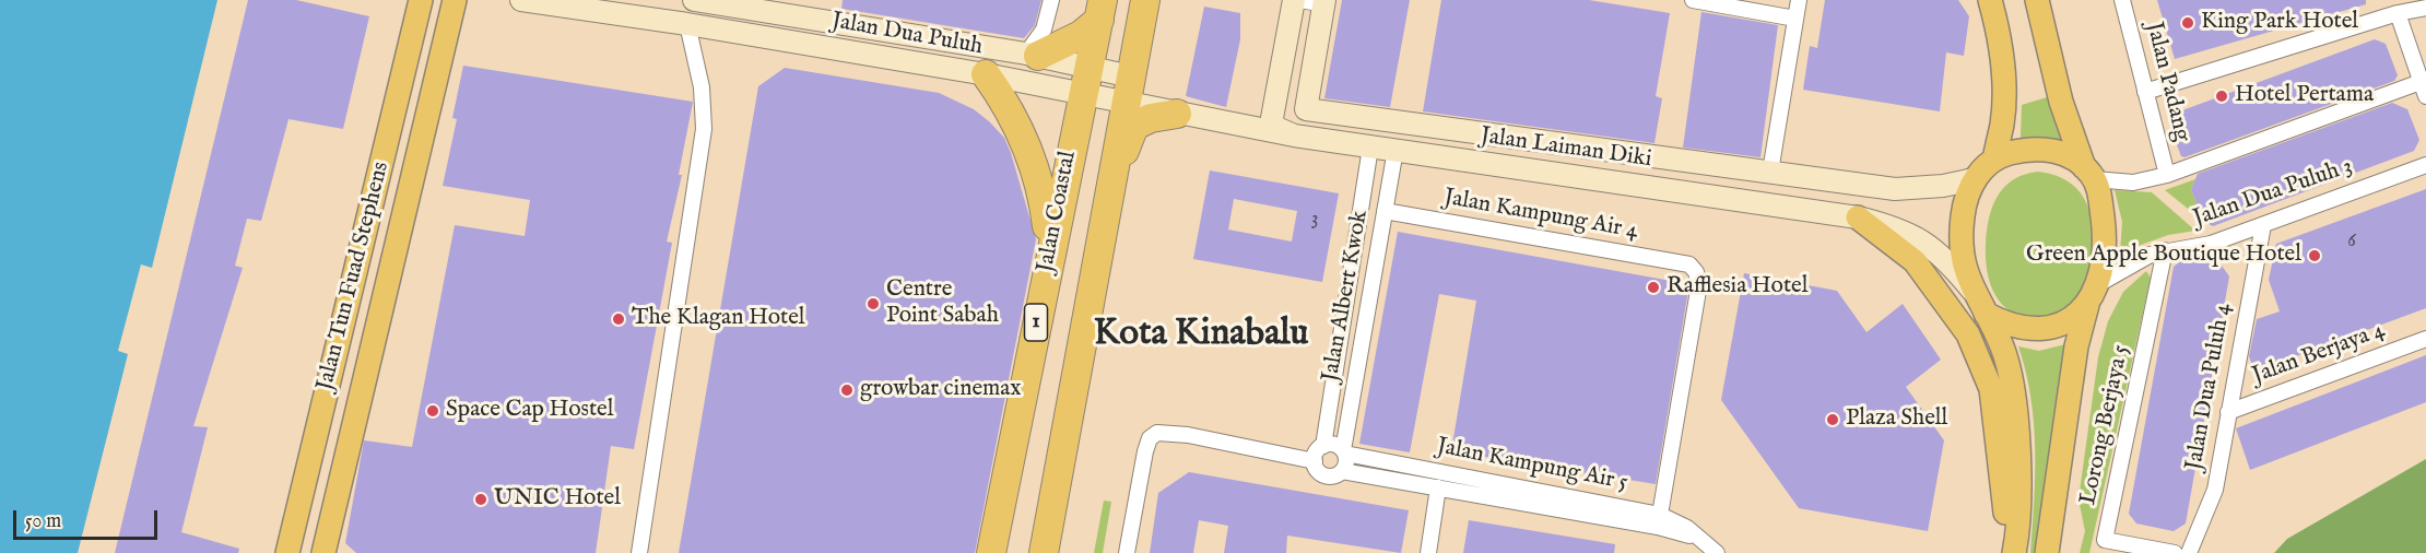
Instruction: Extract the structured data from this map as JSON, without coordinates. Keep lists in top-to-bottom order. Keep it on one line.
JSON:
{"streets":{"highway":["Jalan Coastal","1"],"main road":["Jalan Tun Fuad Stephens"],"street":["Jalan Dua Puluh","Jalan Padang","Jalan Laiman Diki","Jalan Dua Puluh 3","Jalan Kampung Air 4","Jalan Albert Kwok","Jalan Berjaya 4","Jalan Dua Puluh 4","Lorong Berjaya 5","Jalan Kampung Air 5"]},"crossings":[["Jalan Dua Puluh","Jalan Laiman Diki"],["Jalan Dua Puluh","Jalan Coastal"],["Jalan Laiman Diki","Jalan Dua Puluh 3"],["Jalan Laiman Diki","Jalan Albert Kwok"],["Jalan Dua Puluh 3","Jalan Dua Puluh 4"],["Jalan Dua Puluh 3","Lorong Berjaya 5"],["Jalan Kampung Air 4","Jalan Albert Kwok"],["Jalan Kampung Air 4","Jalan Kampung Air 5"],["Jalan Albert Kwok","Jalan Kampung Air 5"],["Jalan Berjaya 4","Jalan Dua Puluh 4"]],"districts":["Kota Kinabalu"],"places":["King Park Hotel","Hotel Pertama","Green Apple Boutique Hotel","Rafflesia Hotel","Centre Point Sabah","The Klagan Hotel","growbar cinemax","Space Cap Hostel","Plaza Shell","UNIC Hotel"],"house_numbers":["3","6"],"scale_bar":"50 m"}
